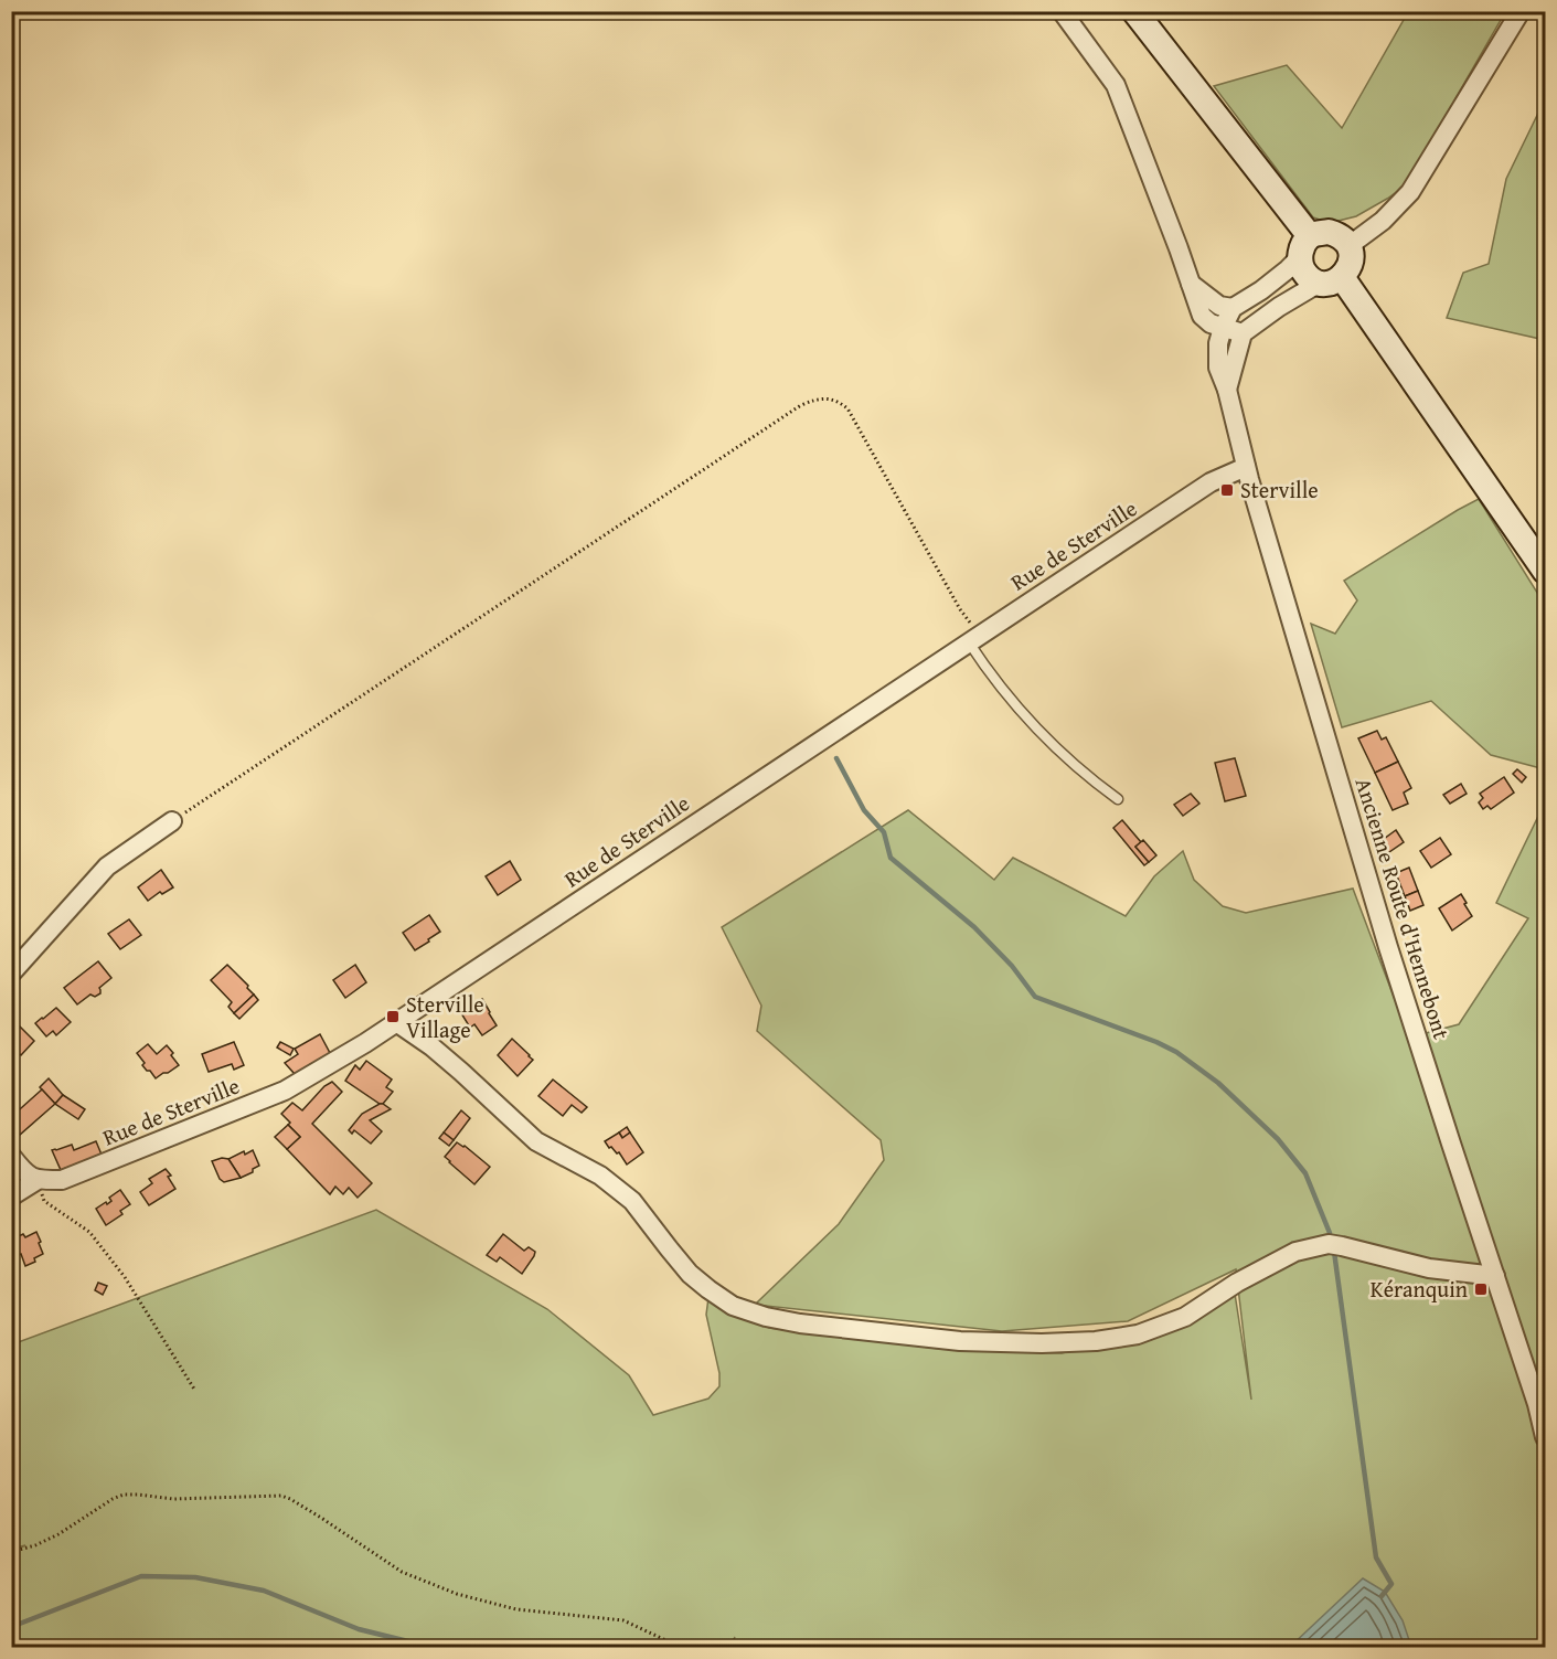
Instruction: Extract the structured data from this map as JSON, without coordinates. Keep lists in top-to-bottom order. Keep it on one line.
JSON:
{"streets":{"street":["Rue de Sterville","Ancienne Route d'Hennebont"]},"crossings":[["Rue de Sterville","Ancienne Route d'Hennebont"]],"places":{"transit":["Sterville","Sterville Village","Kéranquin"]}}
